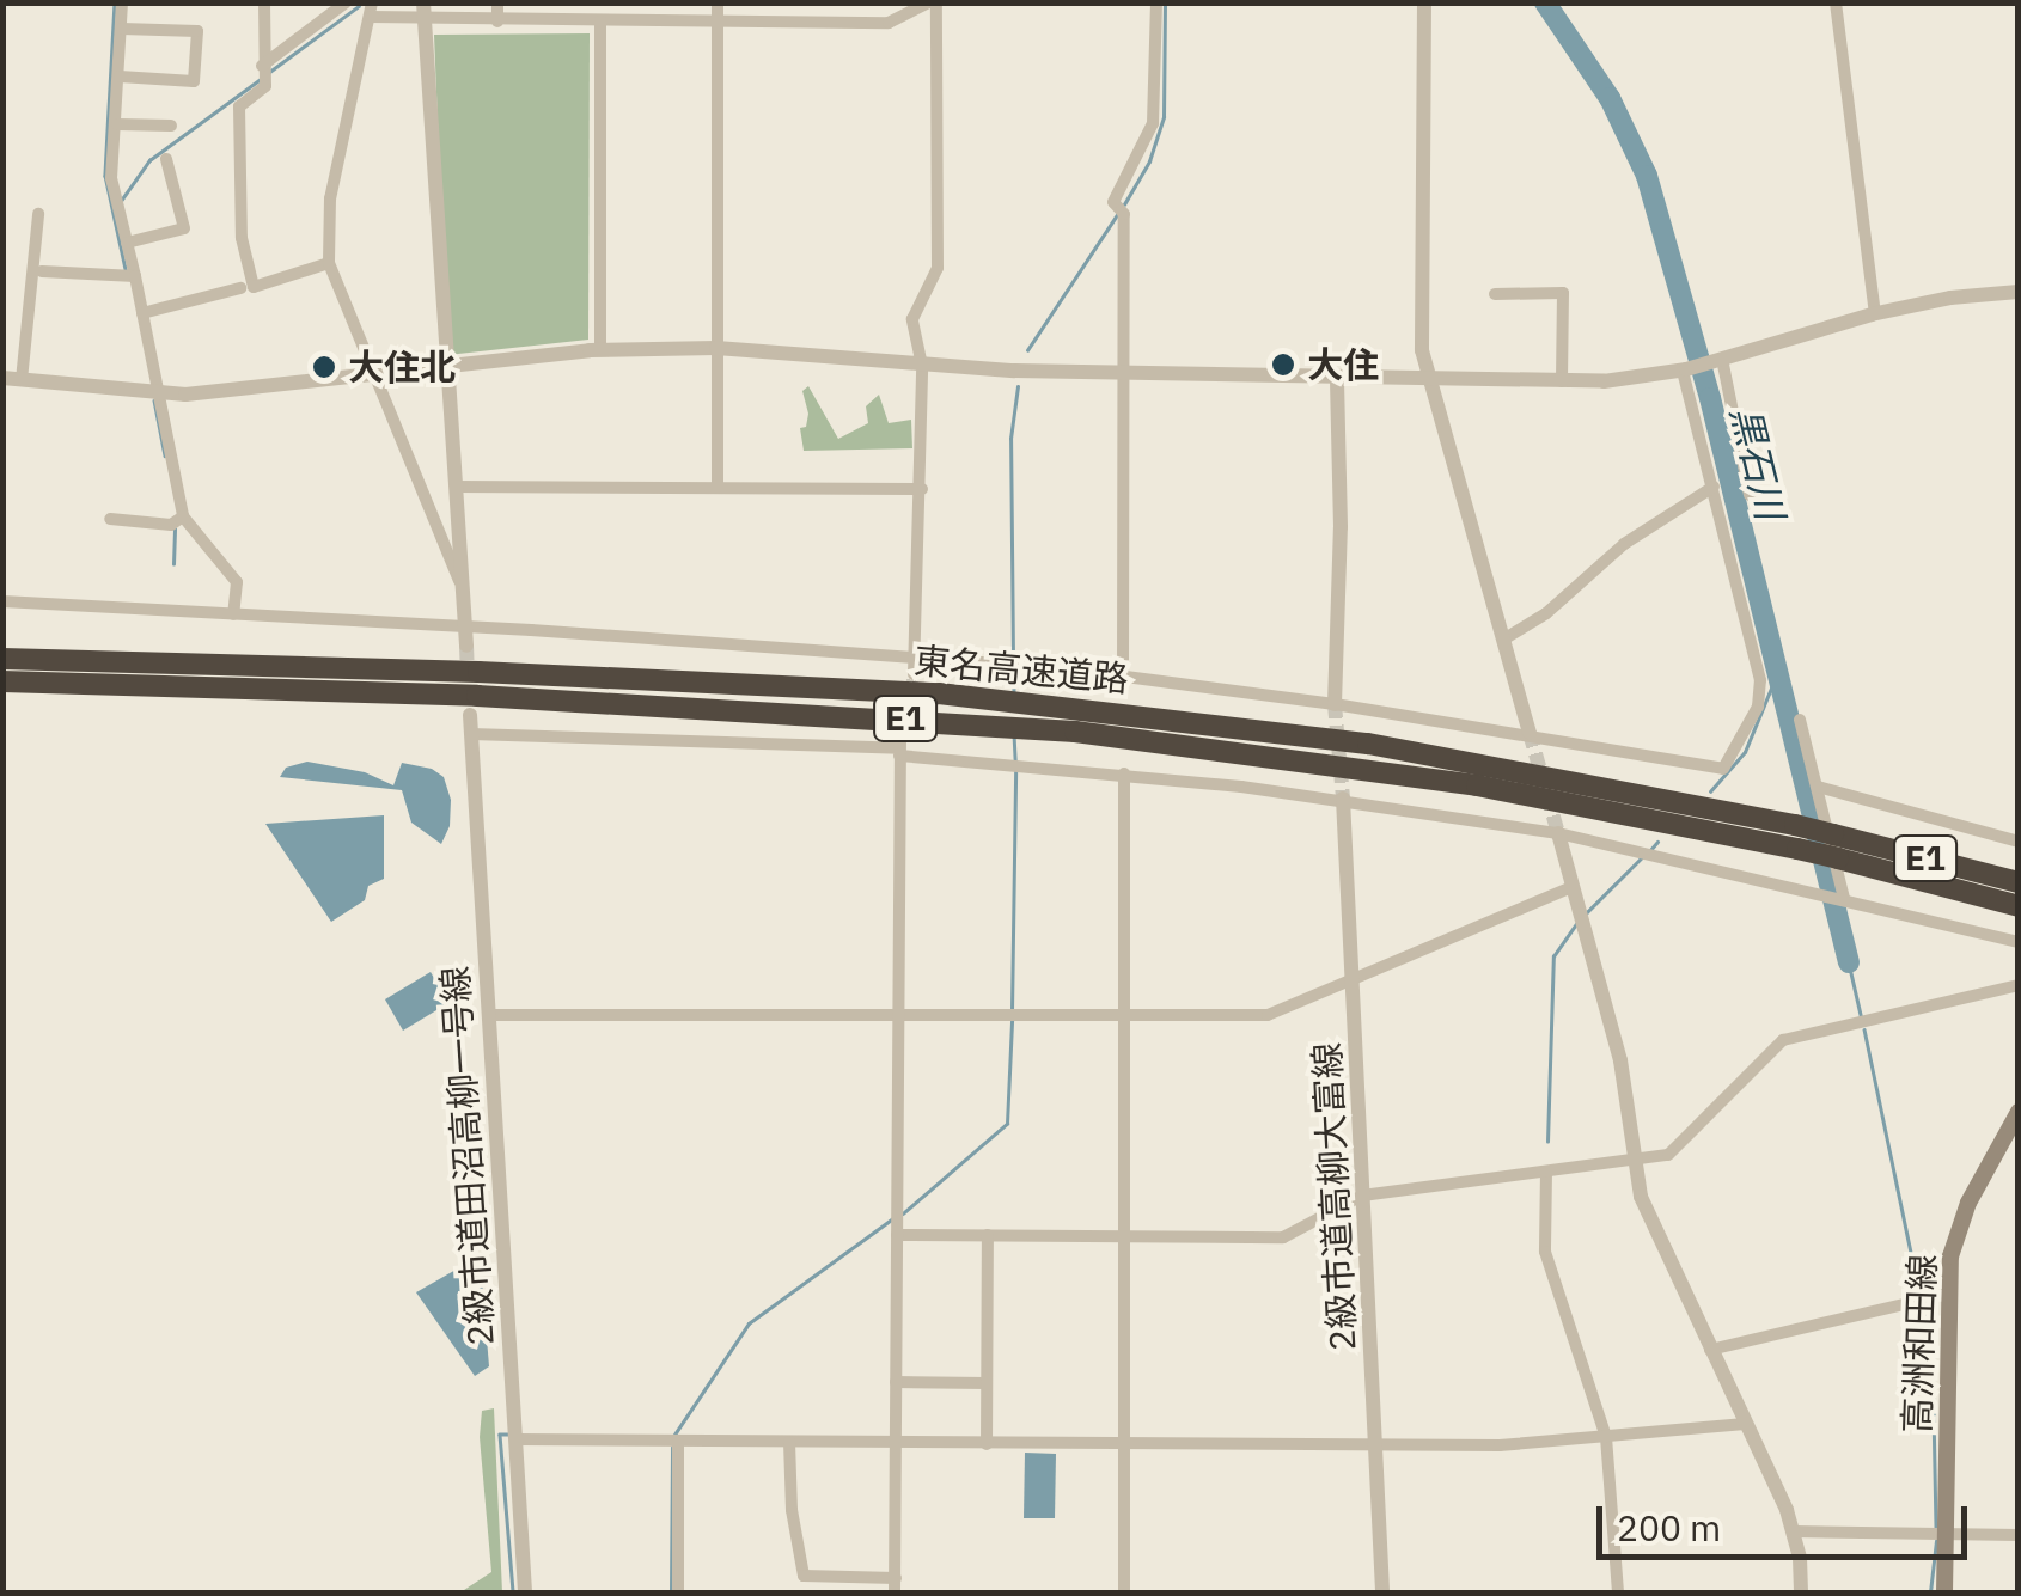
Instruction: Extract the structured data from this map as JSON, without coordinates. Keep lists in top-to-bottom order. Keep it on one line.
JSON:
{"streets":{"highway":["東名高速道路","E1"],"main road":["高洲和田線"],"street":["2級市道田沼高柳一号線","2級市道高柳大富線"]},"water":["黒石川"],"places":["大住","大住北"],"scale_bar":"200 m"}
